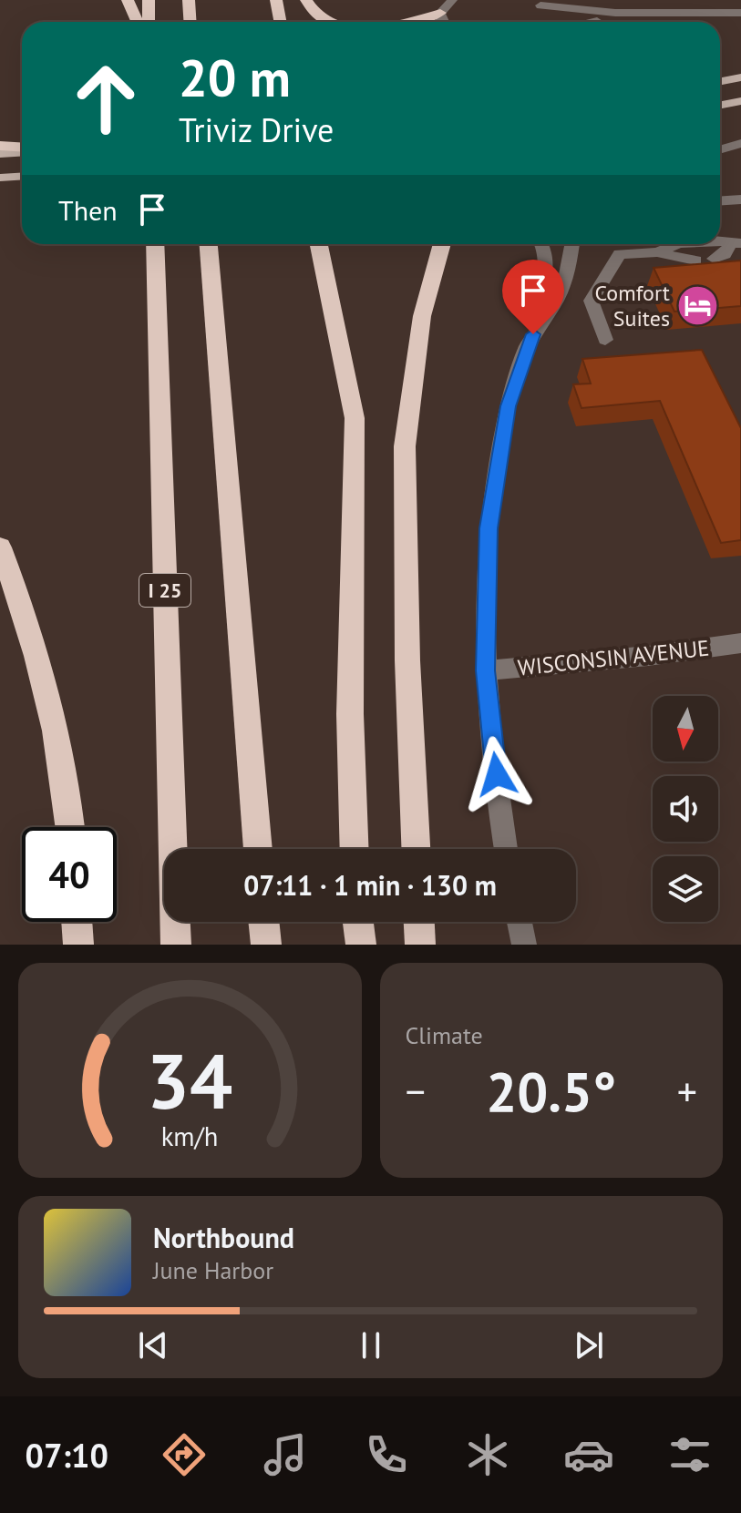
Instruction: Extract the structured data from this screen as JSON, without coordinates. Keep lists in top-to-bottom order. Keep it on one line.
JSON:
{"streets":{"highway":["I 25"],"street":["WISCONSIN AVENUE"]},"places":{"hotel":["Comfort Suites"]},"north":"bottom","page":{"turn":["20 m","Triviz Drive"],"then":"Then","limit":"40","trip":"07:11 · 1 min · 130 m","tile":"Climate","heat":["−","20.5°","+"],"song":["Northbound","June Harbor"],"tabs":"07:10","gauge":["34","km/h"]}}
